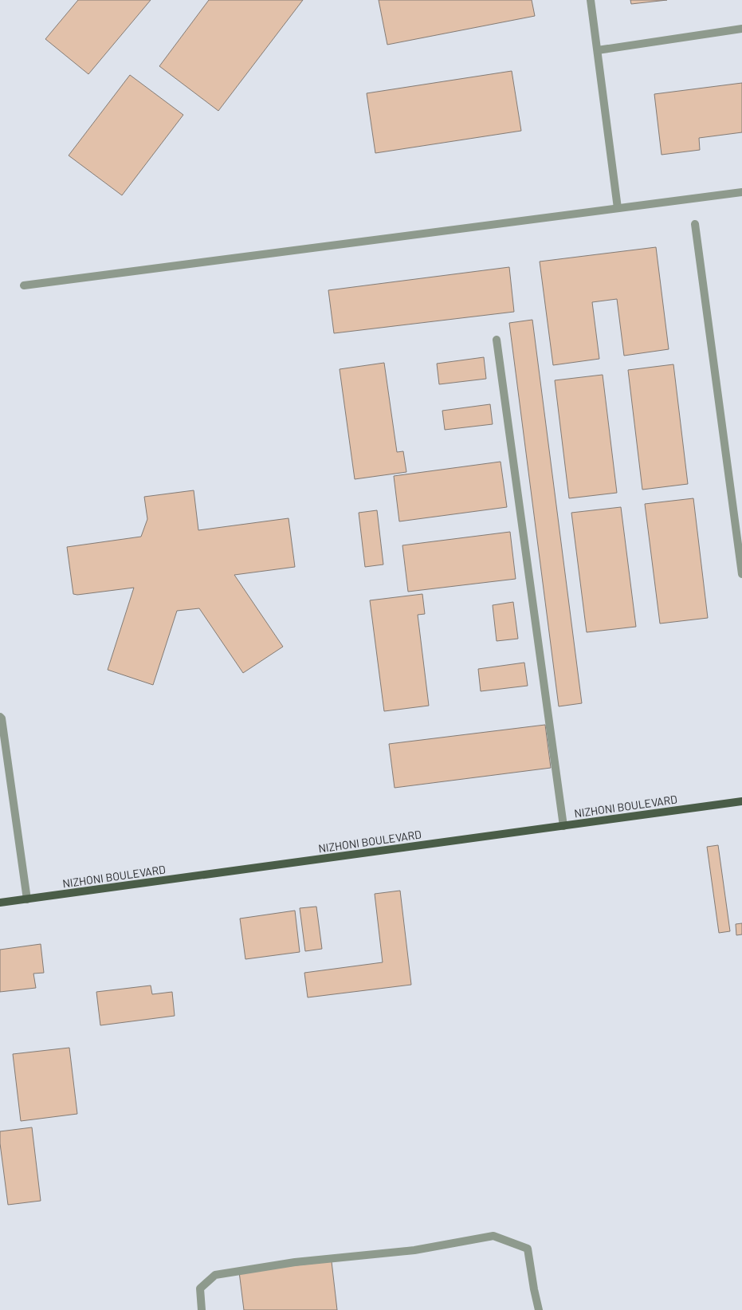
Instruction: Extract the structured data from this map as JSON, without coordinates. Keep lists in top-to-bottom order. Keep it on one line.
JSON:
{"streets":{"main road":["NIZHONI BOULEVARD"]}}
